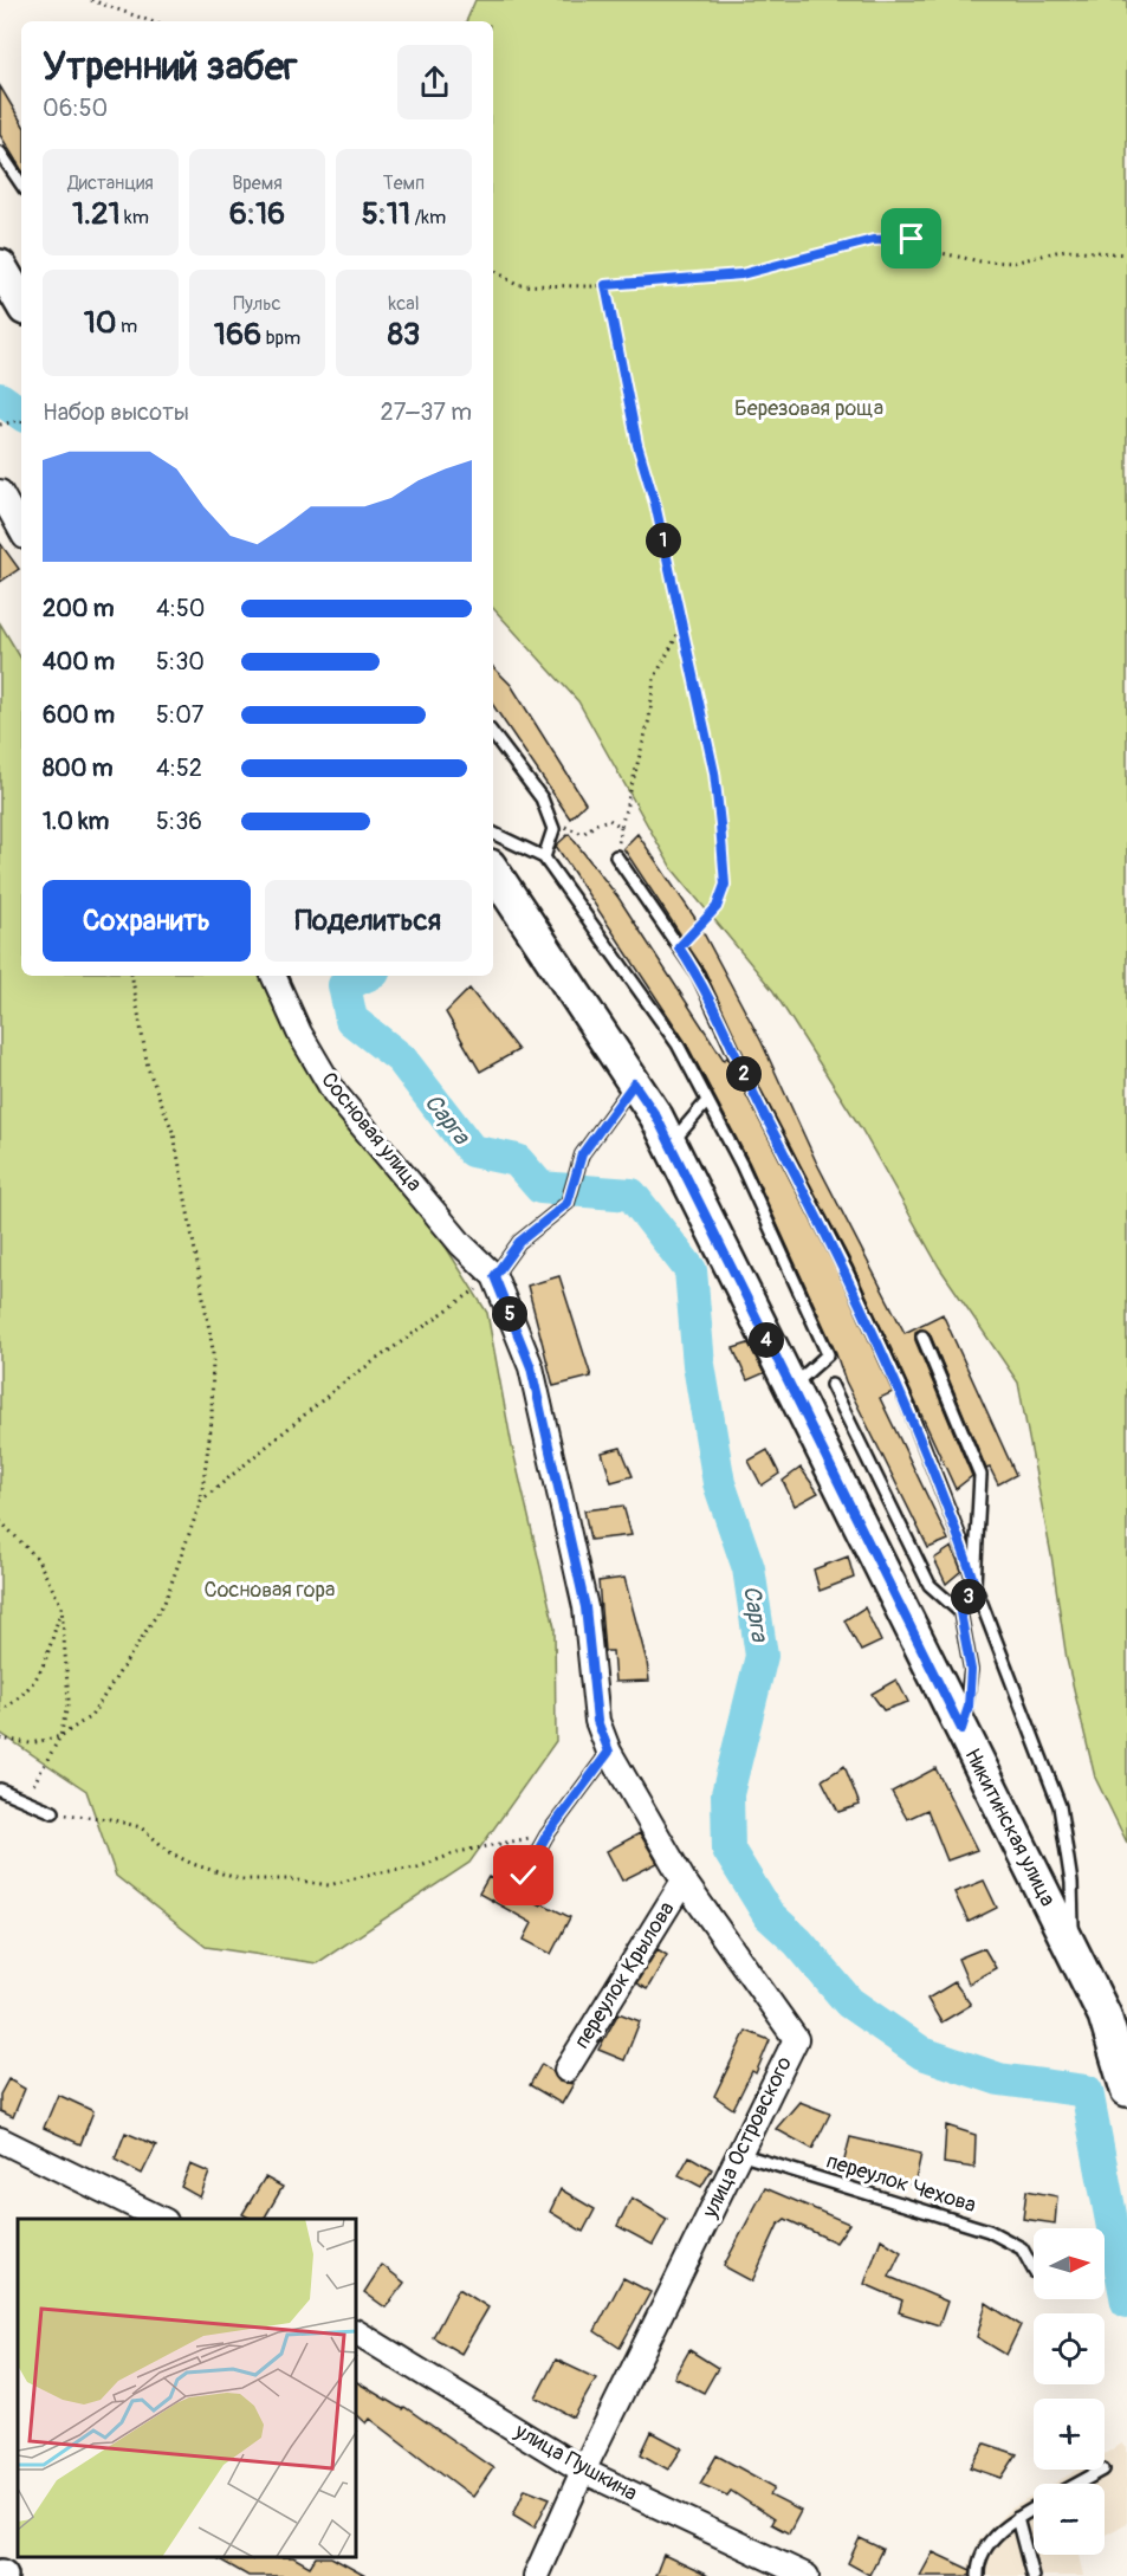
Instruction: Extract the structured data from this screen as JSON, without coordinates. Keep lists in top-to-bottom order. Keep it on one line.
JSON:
{"streets":{"street":["Сосновая улица","Никитинская улица","переулок Крылова","улица Островского","улица Пушкина"],"lane":["переулок Чехова"]},"crossings":[["Сосновая улица","улица Островского"],["переулок Крылова","улица Островского"],["улица Островского","переулок Чехова"],["улица Островского","улица Пушкина"]],"water":["Сарга"],"parks":["Березовая роща","Сосновая гора"],"north":"right","page":{"heading":["Утренний забег","06:50"],"stats":[["Дистанция","1.21 km"],["Время","6:16"],["Темп","5:11 /km"],["10 m"],["Пульс","166 bpm"],["kcal","83"]],"chart":["Набор высоты","27–37 m"],"pins":["1","2","5","4","3"],"list":[{"name":"200 m","note":"4:50"},{"name":"400 m","note":"5:30"},{"name":"600 m","note":"5:07"},{"name":"800 m","note":"4:52"},{"name":"1.0 km","note":"5:36"}],"buttons":["Сохранить","Поделиться"],"map_buttons":["+","−"]}}
